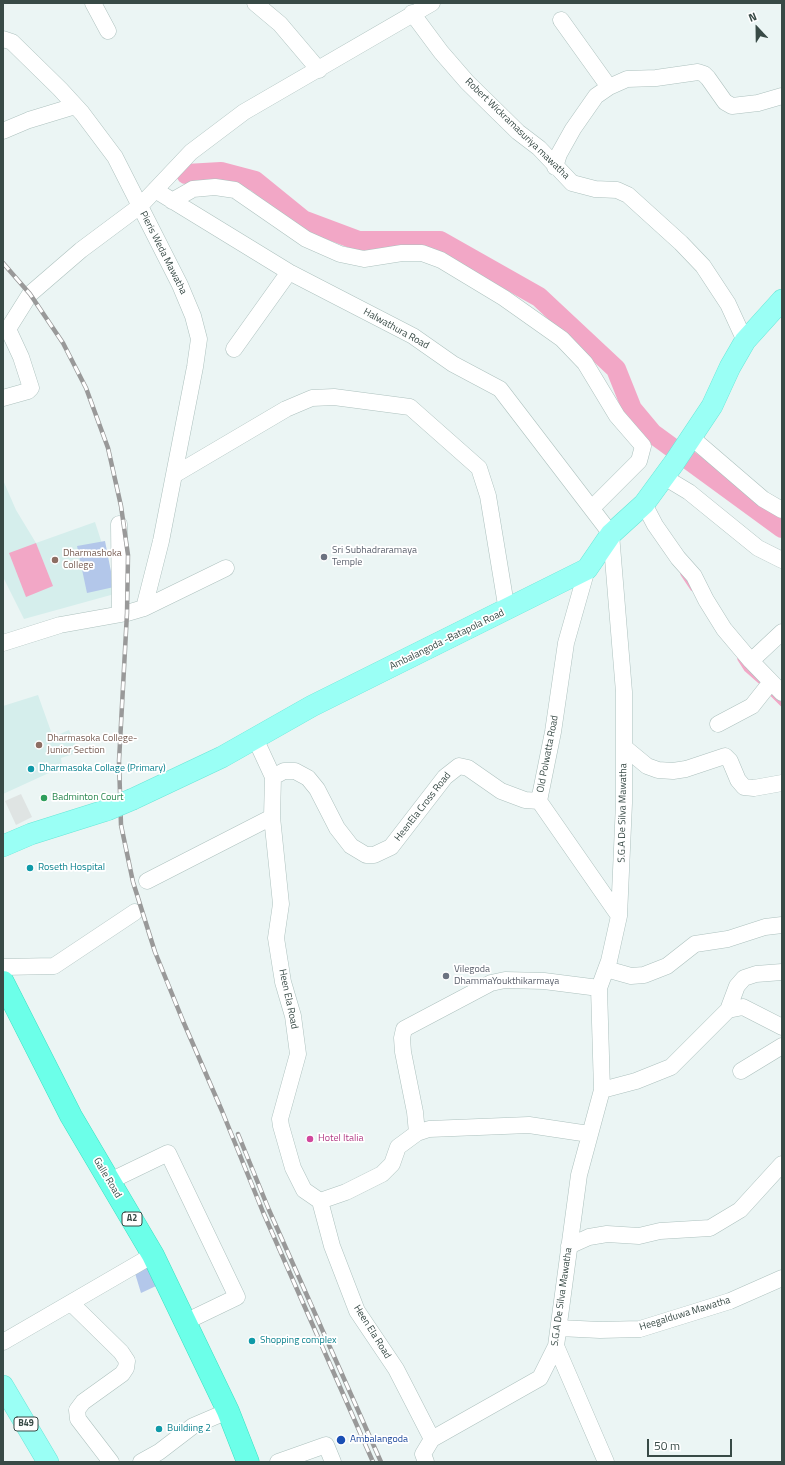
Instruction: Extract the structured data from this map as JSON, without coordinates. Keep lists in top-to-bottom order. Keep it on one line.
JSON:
{"streets":{"highway":["Galle Road","A2"],"main road":["Ambalangoda -Batapola Road","B49"],"street":["Robert Wickramasuriya mawatha","Pieris Weda Mawatha","Halwathura Road","Old Polwatta Road","HeenEla Cross Road","S.G.A De Silva Mawatha","Heen Ela Road","Heegalduwa Mawatha"]},"crossings":[["Robert Wickramasuriya mawatha","Pieris Weda Mawatha"],["Robert Wickramasuriya mawatha","Ambalangoda -Batapola Road"],["Pieris Weda Mawatha","Halwathura Road"],["Halwathura Road","Ambalangoda -Batapola Road"],["Halwathura Road","S.G.A De Silva Mawatha"],["Ambalangoda -Batapola Road","Old Polwatta Road"],["Ambalangoda -Batapola Road","S.G.A De Silva Mawatha"],["Ambalangoda -Batapola Road","Heen Ela Road"],["Old Polwatta Road","HeenEla Cross Road"],["Old Polwatta Road","S.G.A De Silva Mawatha"],["HeenEla Cross Road","Heen Ela Road"],["S.G.A De Silva Mawatha","Heen Ela Road"],["S.G.A De Silva Mawatha","Heegalduwa Mawatha"]],"places":["Sri Subhadraramaya Temple","Dharmashoka College","Dharmasoka College- Junior Section","Dharmasoka Collage (Primary)","Badminton Court","Roseth Hospital","Vilegoda DhammaYoukthikarmaya","Hotel Italia","Shopping complex","Buildiing 2","Ambalangoda"],"scale_bar":"50 m","north":"top"}
